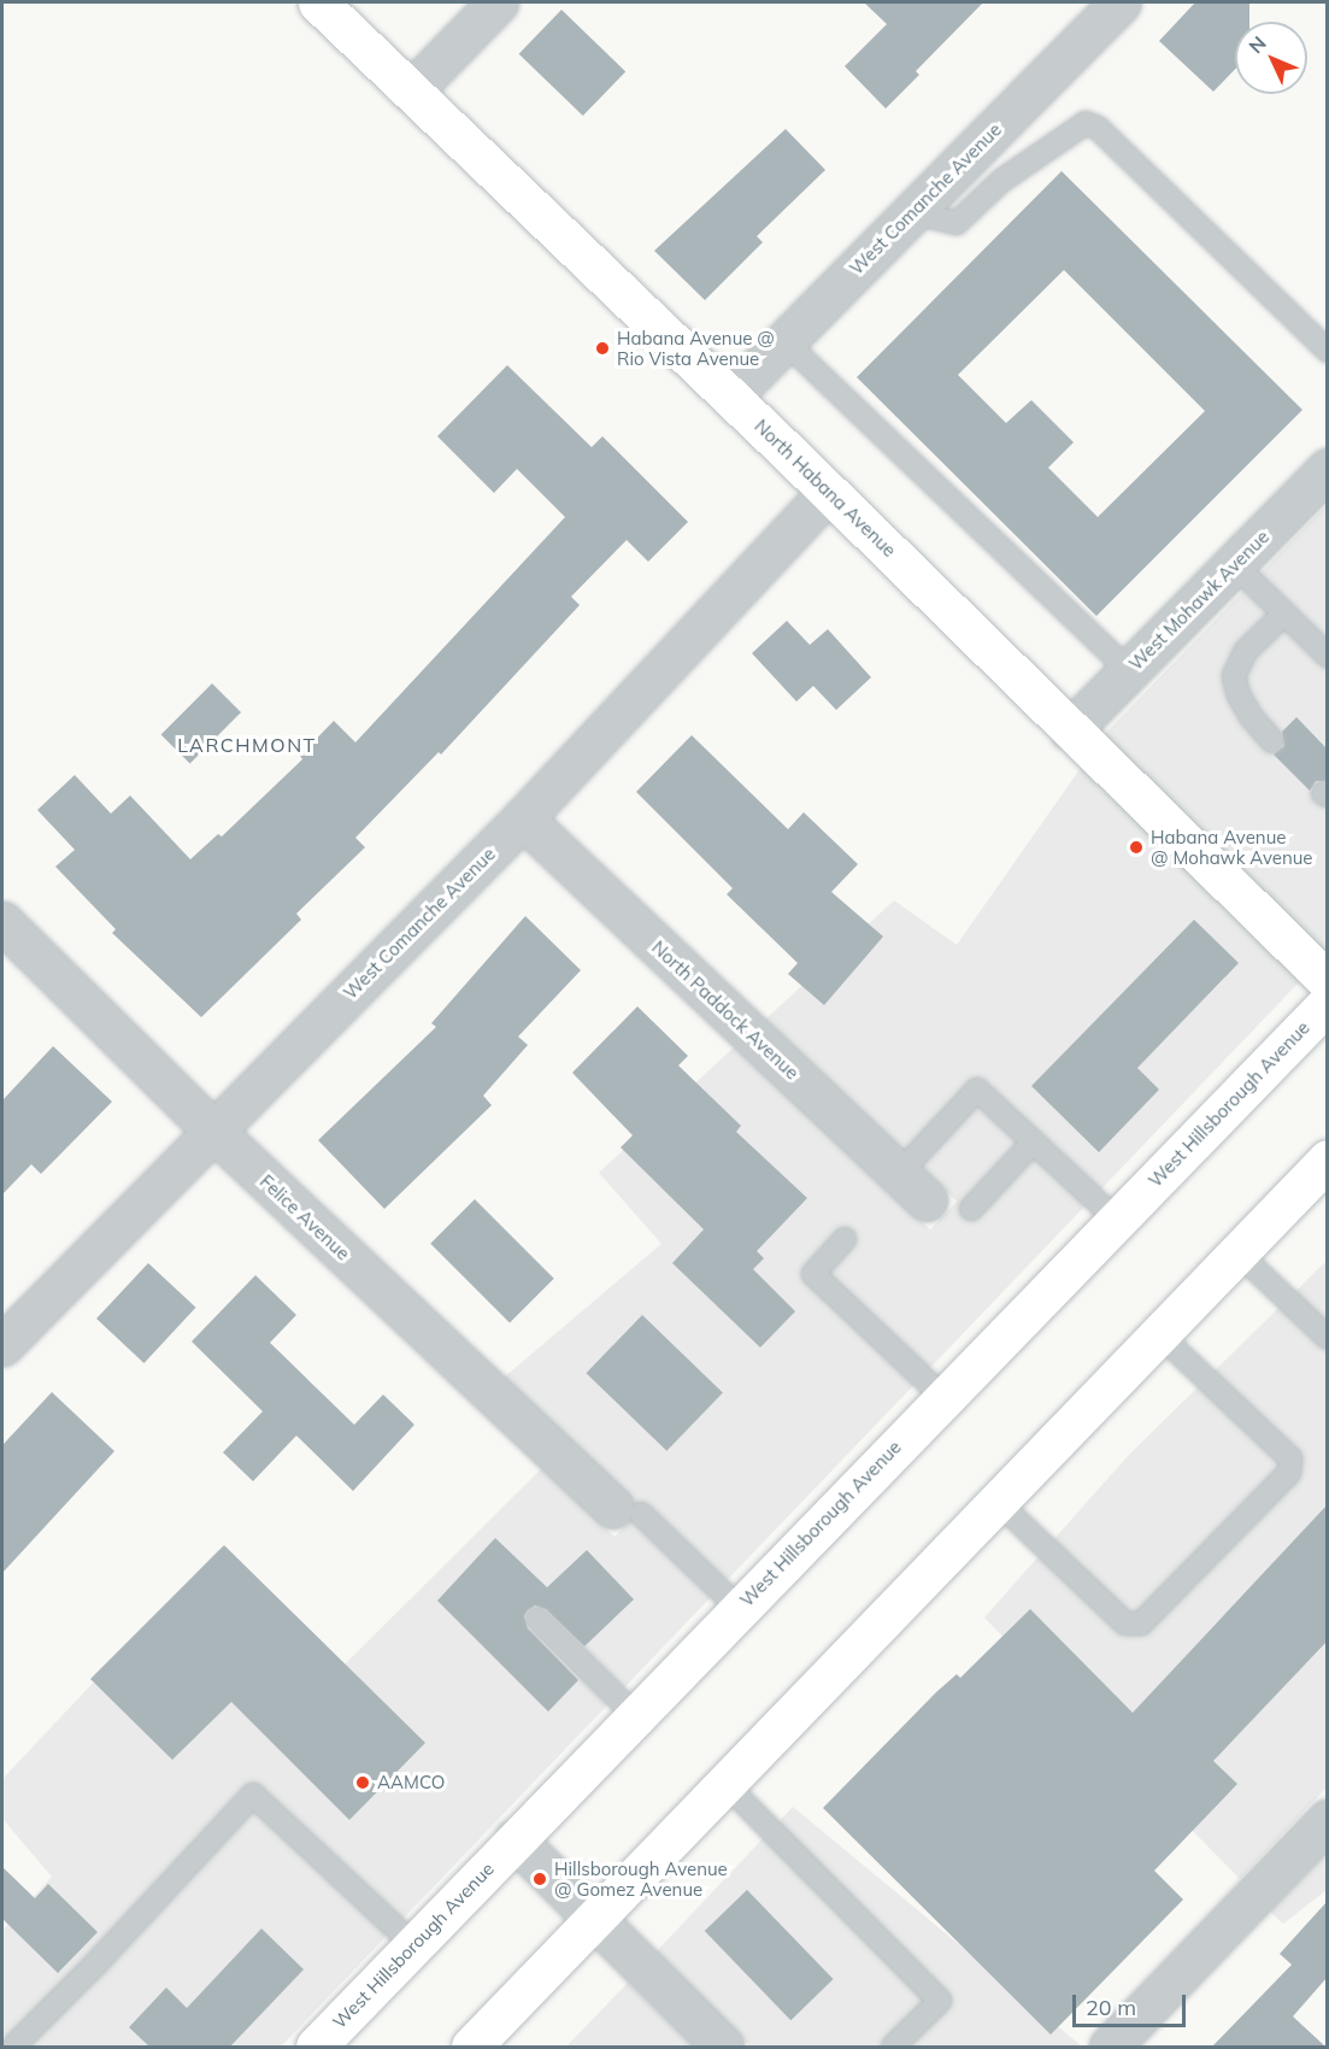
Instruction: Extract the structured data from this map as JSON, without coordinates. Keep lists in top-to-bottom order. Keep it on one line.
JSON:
{"streets":{"main road":["North Habana Avenue","West Hillsborough Avenue"],"street":["West Comanche Avenue","West Mohawk Avenue","North Paddock Avenue","Felice Avenue"]},"crossings":[["West Comanche Avenue","North Habana Avenue"],["West Comanche Avenue","North Paddock Avenue"],["West Comanche Avenue","Felice Avenue"],["North Habana Avenue","West Mohawk Avenue"]],"districts":["LARCHMONT"],"places":["Habana Avenue @ Rio Vista Avenue","Habana Avenue @ Mohawk Avenue","AAMCO","Hillsborough Avenue @ Gomez Avenue"],"scale_bar":"20 m","north":"top left"}
